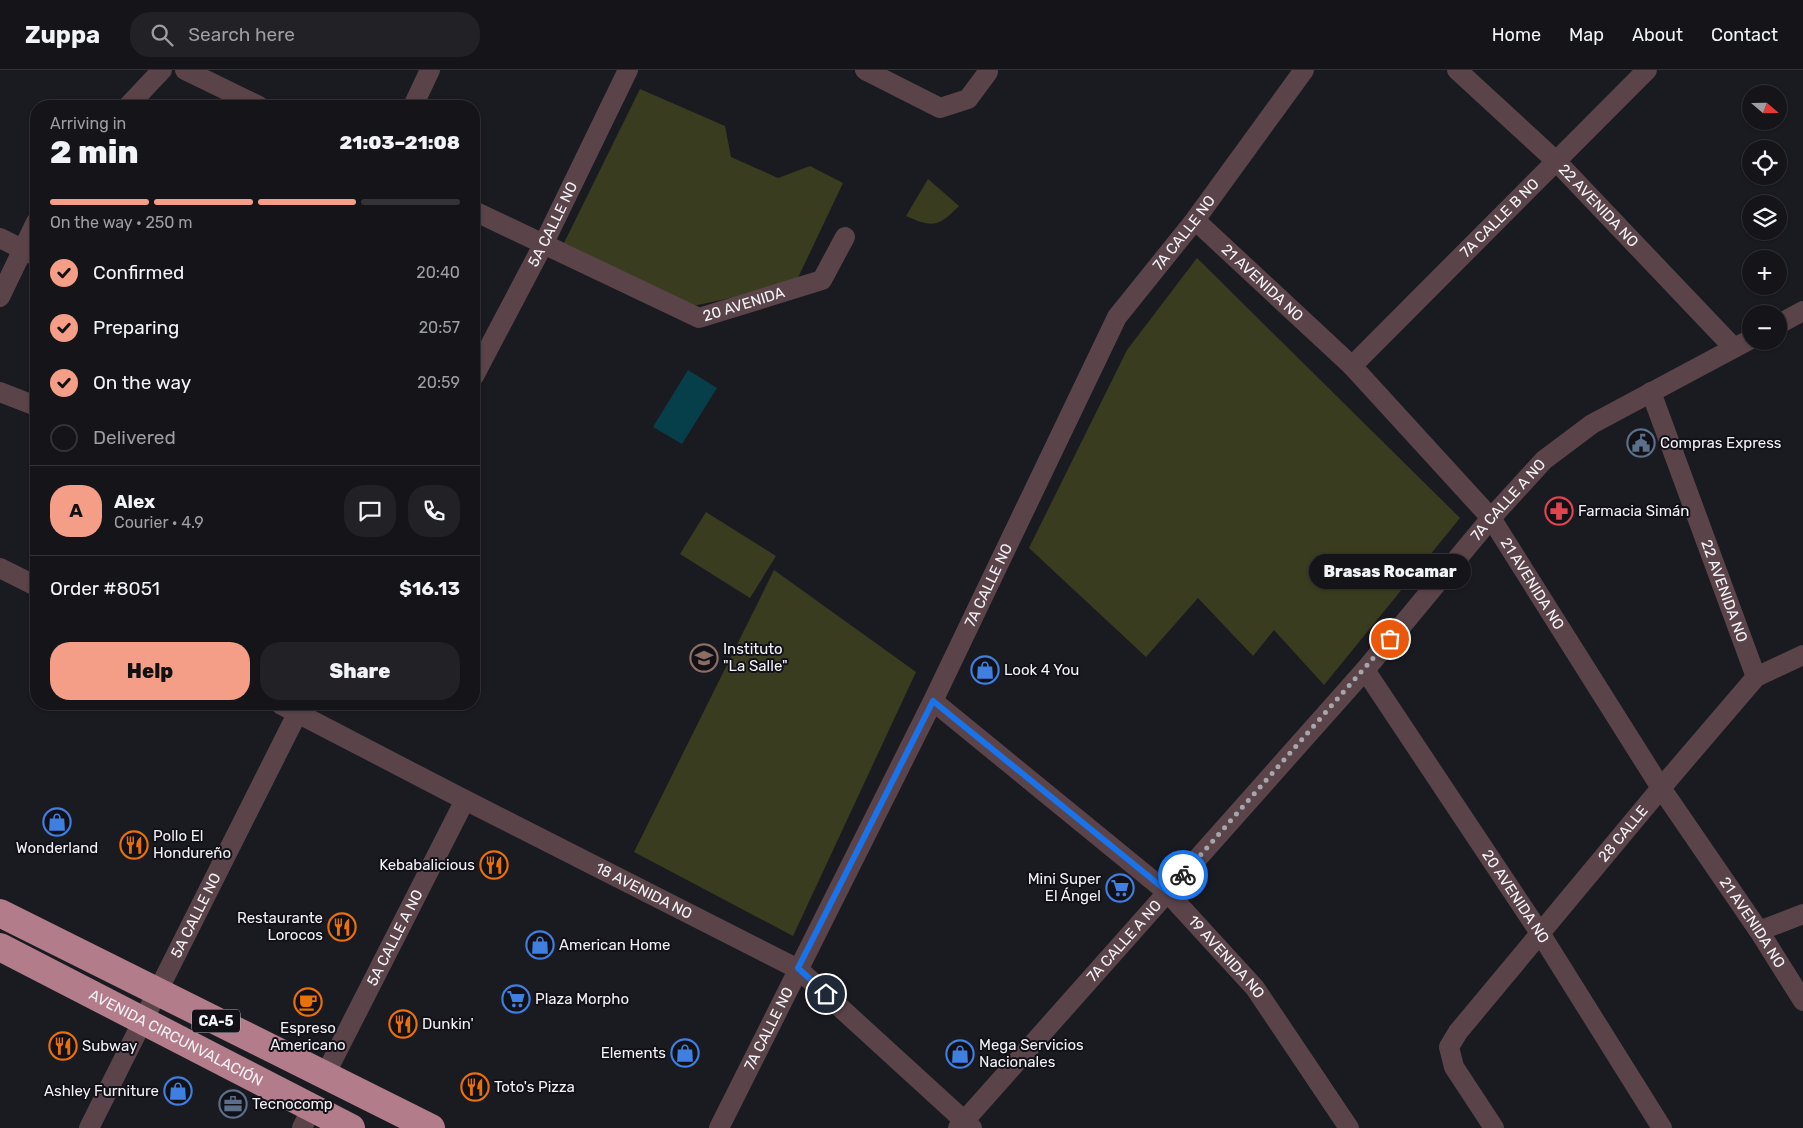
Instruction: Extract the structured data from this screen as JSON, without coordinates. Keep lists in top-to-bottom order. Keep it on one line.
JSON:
{"streets":{"highway":["CA-5","AVENIDA CIRCUNVALACIÓN"],"street":["22 AVENIDA NO","7A CALLE B NO","5A CALLE NO","7A CALLE NO","21 AVENIDA NO","20 AVENIDA","7A CALLE A NO","28 CALLE","18 AVENIDA NO","20 AVENIDA NO","5A CALLE A NO","19 AVENIDA NO"]},"crossings":[["22 AVENIDA NO","7A CALLE B NO"],["22 AVENIDA NO","7A CALLE A NO"],["22 AVENIDA NO","28 CALLE"],["7A CALLE B NO","21 AVENIDA NO"],["5A CALLE NO","20 AVENIDA"],["5A CALLE NO","AVENIDA CIRCUNVALACIÓN"],["7A CALLE NO","21 AVENIDA NO"],["7A CALLE NO","18 AVENIDA NO"],["7A CALLE NO","19 AVENIDA NO"],["21 AVENIDA NO","7A CALLE A NO"],["21 AVENIDA NO","28 CALLE"],["7A CALLE A NO","18 AVENIDA NO"],["7A CALLE A NO","20 AVENIDA NO"],["7A CALLE A NO","19 AVENIDA NO"],["28 CALLE","20 AVENIDA NO"],["18 AVENIDA NO","5A CALLE A NO"],["5A CALLE A NO","AVENIDA CIRCUNVALACIÓN"]],"places":{"public building":["Compras Express"],"pharmacy":["Farmacia Simán"],"other":["Brasas Rocamar"],"school or university":["Instituto \"La Salle\""],"shop":["Look 4 You","Wonderland","American Home","Elements","Mega Servicios Nacionales","Ashley Furniture"],"restaurant":["Pollo El Hondureño","Kebabalicious","Restaurante Lorocos","Dunkin'","Subway","Toto's Pizza"],"supermarket":["Mini Super El Ángel","Plaza Morpho"],"cafe":["Espreso Americano"],"office":["Tecnocomp"]},"north":"right","page":{"header":"Zuppa","search":"Search here","nav":["Home","Map","About","Contact"],"map_buttons":["+","−"],"heading":["2 min","Arriving in","21:03–21:08"],"panel":["Alex","Courier · 4.9","Order #8051","$16.13"],"bar":"On the way · 250 m","list":[["Confirmed","20:40"],["Preparing","20:57"],["On the way","20:59"],"Delivered"],"round":"A","bubble":"Brasas Rocamar","buttons":["Help","Share"]}}
